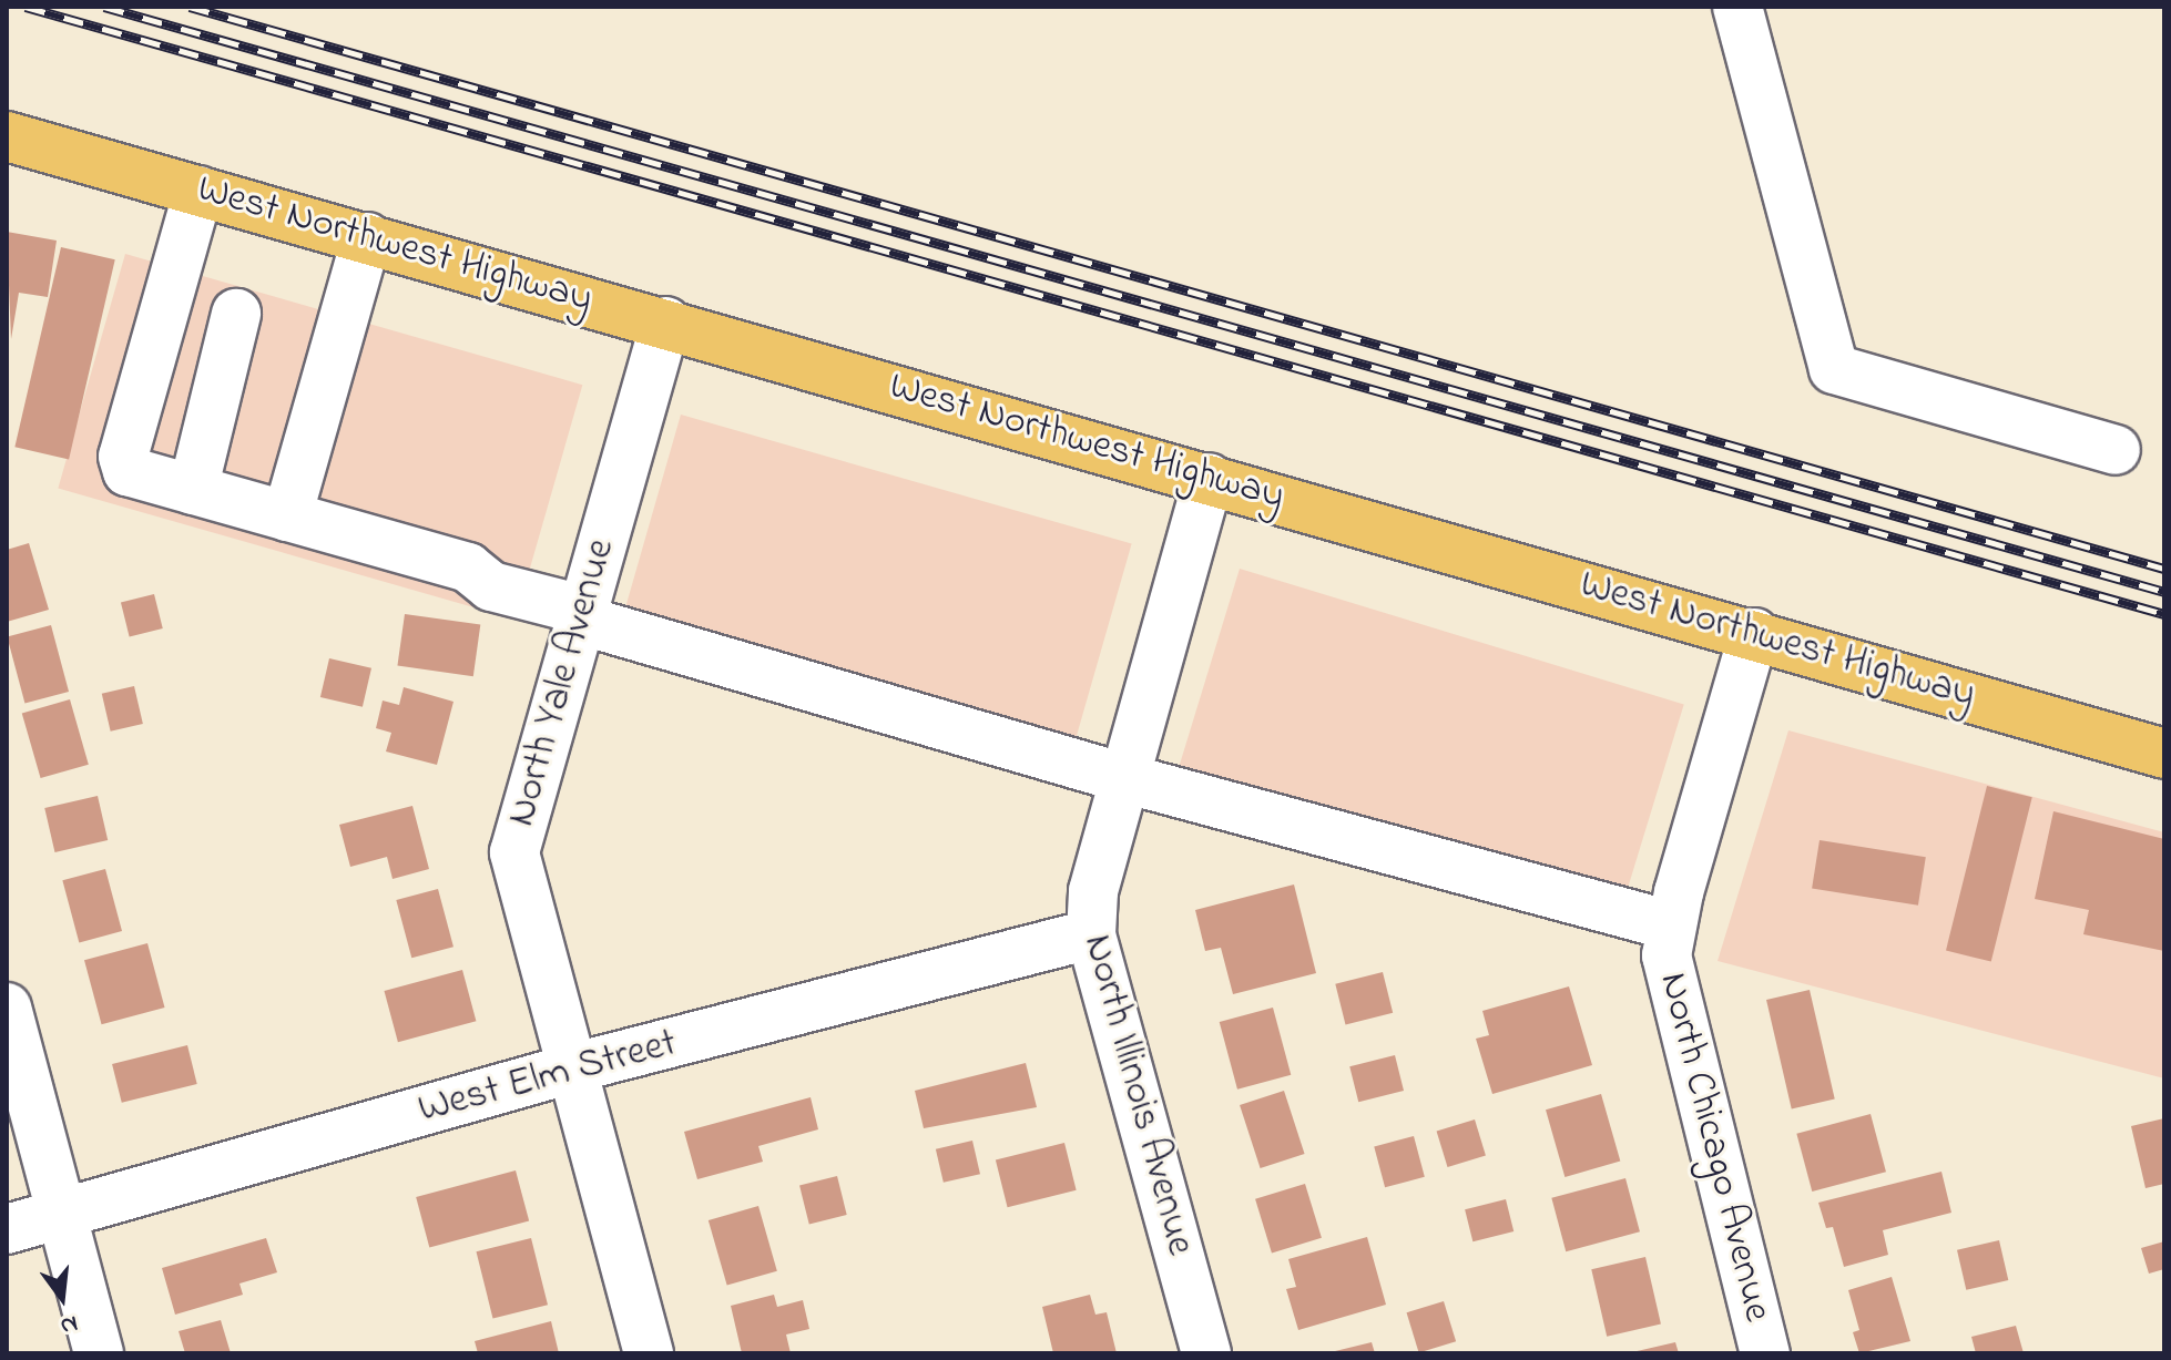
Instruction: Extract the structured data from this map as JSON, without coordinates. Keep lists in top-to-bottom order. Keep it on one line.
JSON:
{"streets":{"main road":["West Northwest Highway"],"street":["North Yale Avenue","West Elm Street","North Illinois Avenue","North Chicago Avenue"]},"crossings":[["West Northwest Highway","North Yale Avenue"],["West Northwest Highway","North Illinois Avenue"],["West Northwest Highway","North Chicago Avenue"],["North Yale Avenue","West Elm Street"],["West Elm Street","North Illinois Avenue"]],"north":"bottom"}
